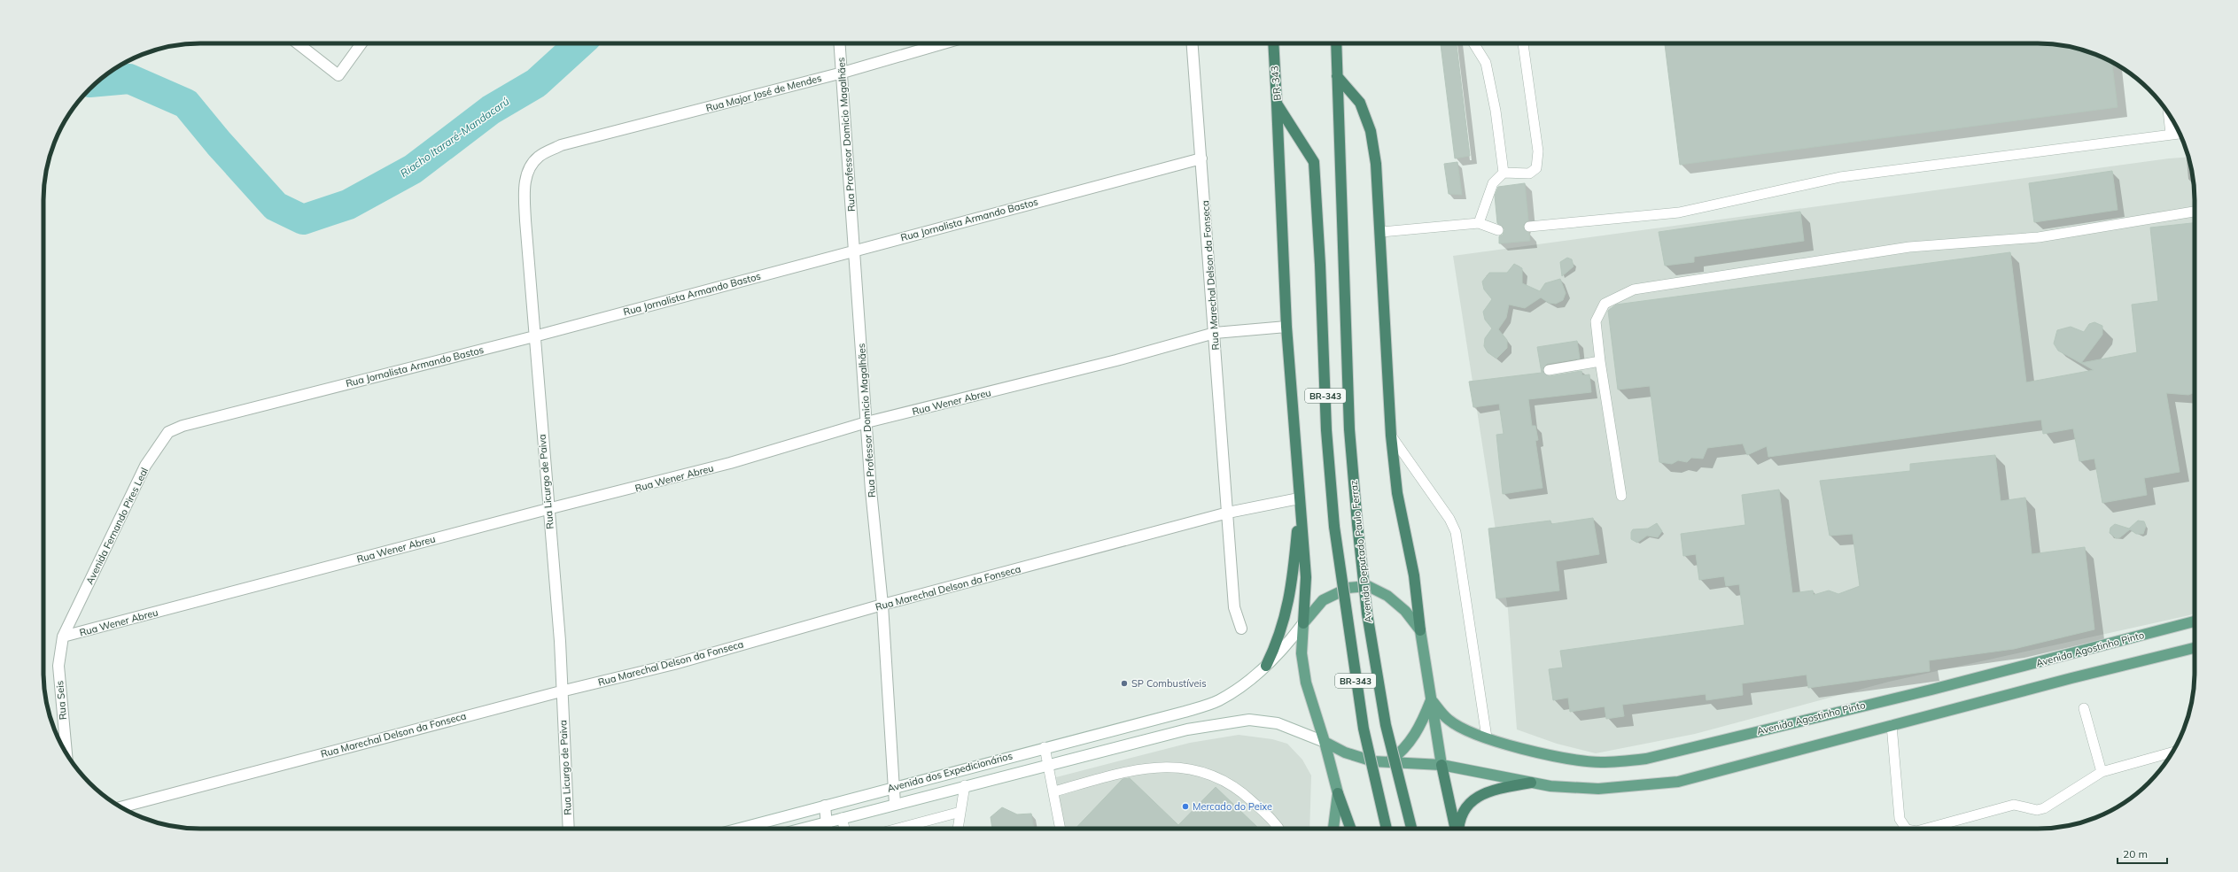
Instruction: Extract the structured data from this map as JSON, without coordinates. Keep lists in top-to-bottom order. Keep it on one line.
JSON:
{"streets":{"highway":["BR-343","Avenida Deputado Paulo Ferraz"],"main road":["Avenida Agostinho Pinto"],"street":["Rua Major José de Mendes","Rua Professor Domicio Magalhães","Rua Jornalista Armando Bastos","Rua Marechal Delson da Fonseca","Rua Wener Abreu","Rua Licurgo de Paiva","Avenida Fernando Pires Leal","Rua Seis","Avenida dos Expedicionários"]},"crossings":[["BR-343","Avenida Deputado Paulo Ferraz"],["Rua Major José de Mendes","Rua Professor Domicio Magalhães"],["Rua Major José de Mendes","Rua Licurgo de Paiva"],["Rua Professor Domicio Magalhães","Rua Jornalista Armando Bastos"],["Rua Professor Domicio Magalhães","Rua Marechal Delson da Fonseca"],["Rua Professor Domicio Magalhães","Rua Wener Abreu"],["Rua Professor Domicio Magalhães","Avenida dos Expedicionários"],["Rua Jornalista Armando Bastos","Rua Marechal Delson da Fonseca"],["Rua Jornalista Armando Bastos","Rua Licurgo de Paiva"],["Rua Jornalista Armando Bastos","Avenida Fernando Pires Leal"],["Rua Marechal Delson da Fonseca","Rua Wener Abreu"],["Rua Marechal Delson da Fonseca","Rua Licurgo de Paiva"],["Rua Wener Abreu","Rua Licurgo de Paiva"],["Rua Wener Abreu","Avenida Fernando Pires Leal"],["Rua Wener Abreu","Rua Seis"],["Avenida Fernando Pires Leal","Rua Seis"]],"water":["Riacho Itararé-Mandacarú"],"places":["SP Combustíveis","Mercado do Peixe"],"scale_bar":"20 m"}
